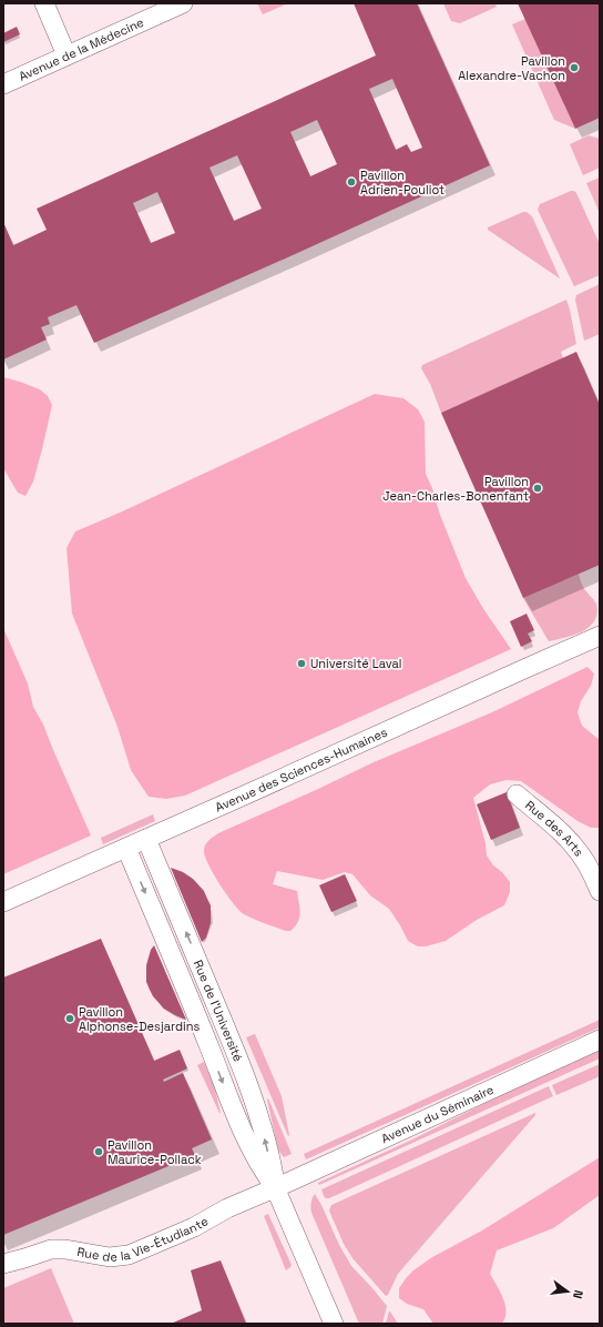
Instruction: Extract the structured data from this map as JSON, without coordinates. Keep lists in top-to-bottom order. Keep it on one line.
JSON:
{"streets":{"street":["Avenue de la Médecine","Avenue des Sciences-Humaines","Rue des Arts","Rue de l'Université","Avenue du Séminaire","Rue de la Vie-Étudiante"]},"crossings":[["Avenue des Sciences-Humaines","Rue de l'Université"],["Rue de l'Université","Avenue du Séminaire"],["Rue de l'Université","Rue de la Vie-Étudiante"],["Avenue du Séminaire","Rue de la Vie-Étudiante"]],"places":["Pavillon Alexandre-Vachon","Pavillon Adrien-Pouliot","Pavillon Jean-Charles-Bonenfant","Université Laval","Pavillon Alphonse-Desjardins","Pavillon Maurice-Pollack"],"north":"right"}
